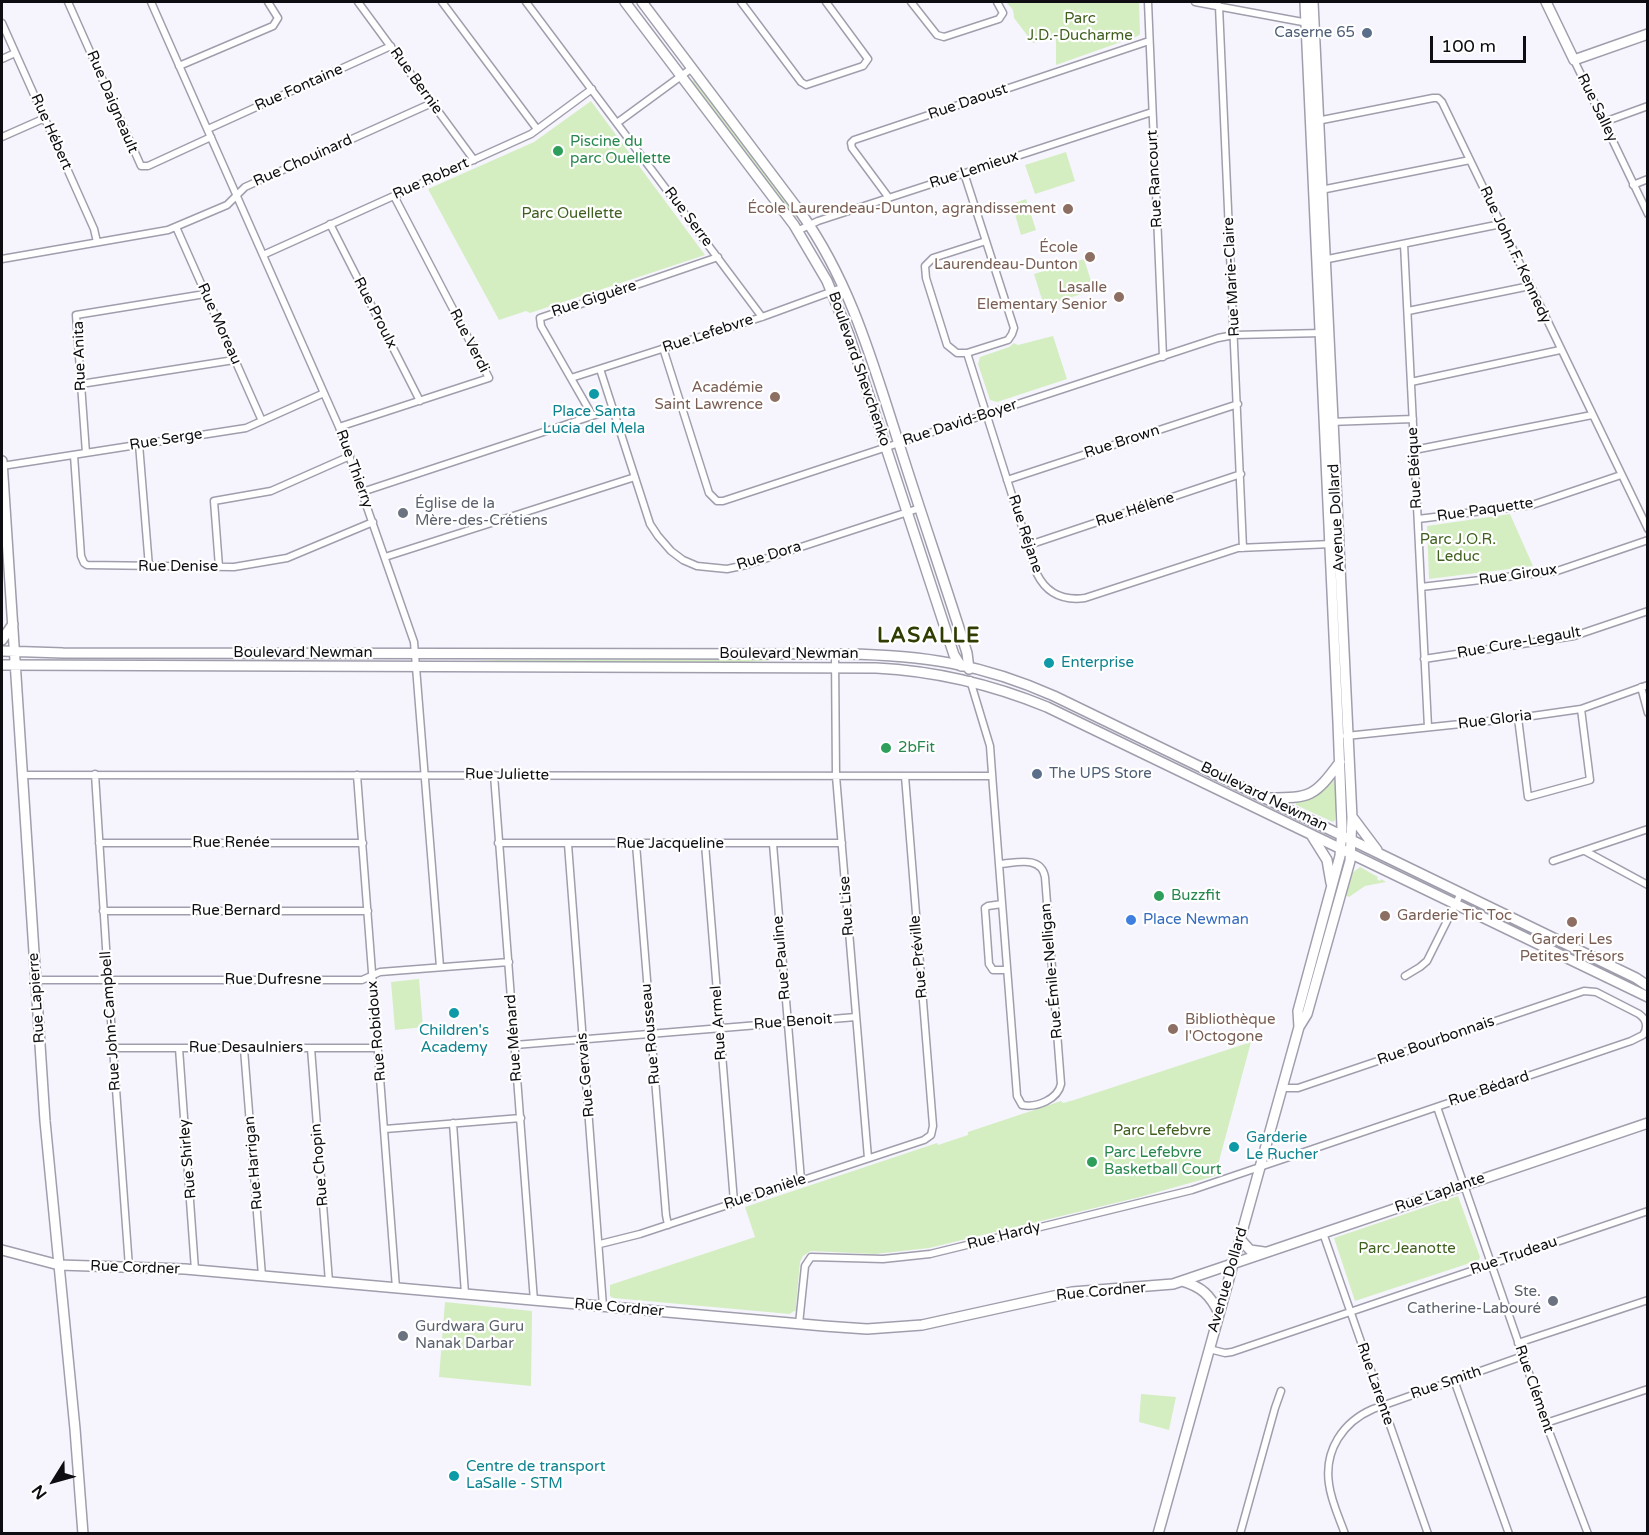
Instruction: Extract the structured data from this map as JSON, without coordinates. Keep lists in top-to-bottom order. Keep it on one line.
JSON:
{"streets":{"main road":["Rue Salley","Boulevard Shevchenko","Avenue Dollard","Boulevard Newman","Rue Lapierre","Rue Laplante","Rue Cordner"],"street":["Rue Bernie","Rue Fontaine","Rue Daigneault","Rue Daoust","Rue Hébert","Rue Chouinard","Rue Lemieux","Rue Robert","Rue Rancourt","Rue Serre","Rue John F. Kennedy","Rue Marie-Claire","Rue Giguère","Rue Proulx","Rue Moreau","Rue Lefebvre","Rue Verdi","Rue Anita","Rue David-Boyer","Rue Serge","Rue Brown","Rue Béique","Rue Thierry","Rue Hélène","Rue Paquette","Rue Réjane","Rue Dora","Rue Denise","Rue Giroux","Rue Cure-Legault","Rue Gloria","Rue Juliette","Rue Renée","Rue Jacqueline","Rue Lise","Rue Bernard","Rue Préville","Rue Pauline","Rue Émile-Nelligan","Rue Dufresne","Rue John-Campbell","Rue Benoit","Rue Armel","Rue Robidoux","Rue Rousseau","Rue Ménard","Rue Bourbonnais","Rue Desaulniers","Rue Gervais","Rue Bédard","Rue Shirley","Rue Harrigan","Rue Chopin","Rue Danièle","Rue Hardy","Rue Trudeau","Rue Smith","Rue Larente","Rue Clément"]},"crossings":[["Rue Bernie","Rue Fontaine"],["Rue Bernie","Rue Chouinard"],["Rue Bernie","Rue Robert"],["Rue Fontaine","Rue Thierry"],["Rue Daigneault","Rue Thierry"],["Rue Daoust","Rue Lemieux"],["Rue Daoust","Rue Rancourt"],["Rue Hébert","Rue Chouinard"],["Rue Chouinard","Rue Moreau"],["Rue Chouinard","Rue Thierry"],["Rue Lemieux","Rue Rancourt"],["Rue Lemieux","Boulevard Shevchenko"],["Rue Robert","Rue Serre"],["Rue Robert","Rue Proulx"],["Rue Robert","Rue Verdi"],["Rue Robert","Rue Thierry"],["Rue Rancourt","Rue David-Boyer"],["Rue Serre","Rue Giguère"],["Rue Serre","Rue Lefebvre"],["Rue John F. Kennedy","Rue Paquette"],["Rue John F. Kennedy","Avenue Dollard"],["Rue Marie-Claire","Rue David-Boyer"],["Rue Marie-Claire","Rue Brown"],["Rue Marie-Claire","Rue Hélène"],["Rue Marie-Claire","Rue Réjane"],["Rue Giguère","Rue Lefebvre"],["Rue Proulx","Rue Verdi"],["Rue Moreau","Rue Anita"],["Rue Moreau","Rue Serge"],["Rue Lefebvre","Boulevard Shevchenko"],["Rue Lefebvre","Rue David-Boyer"],["Rue Lefebvre","Rue Dora"],["Rue Verdi","Rue Thierry"],["Rue Anita","Rue Serge"],["Boulevard Shevchenko","Rue David-Boyer"],["Boulevard Shevchenko","Rue Dora"],["Boulevard Shevchenko","Boulevard Newman"],["Boulevard Shevchenko","Rue Juliette"],["Boulevard Shevchenko","Rue Émile-Nelligan"],["Rue David-Boyer","Avenue Dollard"],["Rue David-Boyer","Rue Réjane"],["Rue Serge","Rue Thierry"],["Rue Serge","Rue Denise"],["Rue Serge","Rue Lapierre"],["Rue Brown","Rue Réjane"],["Rue Béique","Rue Paquette"],["Rue Béique","Rue Giroux"],["Rue Béique","Rue Cure-Legault"],["Rue Béique","Rue Gloria"],["Rue Thierry","Rue Denise"],["Rue Thierry","Boulevard Newman"],["Rue Thierry","Rue Juliette"],["Rue Thierry","Rue Dufresne"],["Rue Hélène","Rue Réjane"],["Avenue Dollard","Rue Réjane"],["Avenue Dollard","Boulevard Newman"],["Avenue Dollard","Rue Gloria"],["Avenue Dollard","Rue Bourbonnais"],["Avenue Dollard","Rue Bédard"],["Avenue Dollard","Rue Laplante"],["Avenue Dollard","Rue Hardy"],["Avenue Dollard","Rue Trudeau"],["Avenue Dollard","Rue Cordner"],["Boulevard Newman","Rue Lise"],["Boulevard Newman","Rue Lapierre"],["Rue Juliette","Rue Lise"],["Rue Juliette","Rue Préville"],["Rue Juliette","Rue Lapierre"],["Rue Juliette","Rue John-Campbell"],["Rue Juliette","Rue Robidoux"],["Rue Juliette","Rue Ménard"],["Rue Renée","Rue John-Campbell"],["Rue Renée","Rue Robidoux"],["Rue Jacqueline","Rue Lise"],["Rue Jacqueline","Rue Pauline"],["Rue Jacqueline","Rue Armel"],["Rue Jacqueline","Rue Rousseau"],["Rue Jacqueline","Rue Ménard"],["Rue Jacqueline","Rue Gervais"],["Rue Lise","Rue Benoit"],["Rue Lise","Rue Danièle"],["Rue Bernard","Rue John-Campbell"],["Rue Bernard","Rue Robidoux"],["Rue Préville","Rue Danièle"],["Rue Pauline","Rue Benoit"],["Rue Pauline","Rue Danièle"],["Rue Dufresne","Rue Lapierre"],["Rue Dufresne","Rue John-Campbell"],["Rue Dufresne","Rue Robidoux"],["Rue Dufresne","Rue Ménard"],["Rue Lapierre","Rue Cordner"],["Rue John-Campbell","Rue Desaulniers"],["Rue John-Campbell","Rue Cordner"],["Rue Benoit","Rue Armel"],["Rue Benoit","Rue Rousseau"],["Rue Benoit","Rue Ménard"],["Rue Benoit","Rue Gervais"],["Rue Armel","Rue Danièle"],["Rue Robidoux","Rue Desaulniers"],["Rue Robidoux","Rue Cordner"],["Rue Rousseau","Rue Danièle"],["Rue Ménard","Rue Cordner"],["Rue Bourbonnais","Rue Bédard"],["Rue Desaulniers","Rue Shirley"],["Rue Desaulniers","Rue Harrigan"],["Rue Desaulniers","Rue Chopin"],["Rue Gervais","Rue Danièle"],["Rue Gervais","Rue Cordner"],["Rue Bédard","Rue Hardy"],["Rue Bédard","Rue Clément"],["Rue Shirley","Rue Cordner"],["Rue Harrigan","Rue Cordner"],["Rue Chopin","Rue Cordner"],["Rue Laplante","Rue Cordner"],["Rue Laplante","Rue Larente"],["Rue Laplante","Rue Clément"],["Rue Hardy","Rue Cordner"],["Rue Trudeau","Rue Larente"],["Rue Trudeau","Rue Clément"],["Rue Smith","Rue Larente"],["Rue Smith","Rue Clément"]],"districts":["LASALLE"],"parks":["Parc J.D.-Ducharme","Parc Ouellette","Parc J.O.R. Leduc","Parc Lefebvre","Parc Jeanotte"],"places":["Caserne 65","Piscine du parc Ouellette","École Laurendeau-Dunton, agrandissement","École Laurendeau-Dunton","Lasalle Elementary Senior","Place Santa Lucia del Mela","Académie Saint Lawrence","Église de la Mère-des-Crétiens","Enterprise","2bFit","The UPS Store","Buzzfit","Garderie Tic Toc","Place Newman","Garderi Les Petites Trésors","Children's Academy","Bibliothèque l'Octogone","Garderie Le Rucher","Parc Lefebvre Basketball Court","Ste. Catherine-Labouré","Gurdwara Guru Nanak Darbar","Centre de transport LaSalle - STM"],"scale_bar":"100 m","north":"bottom left"}
